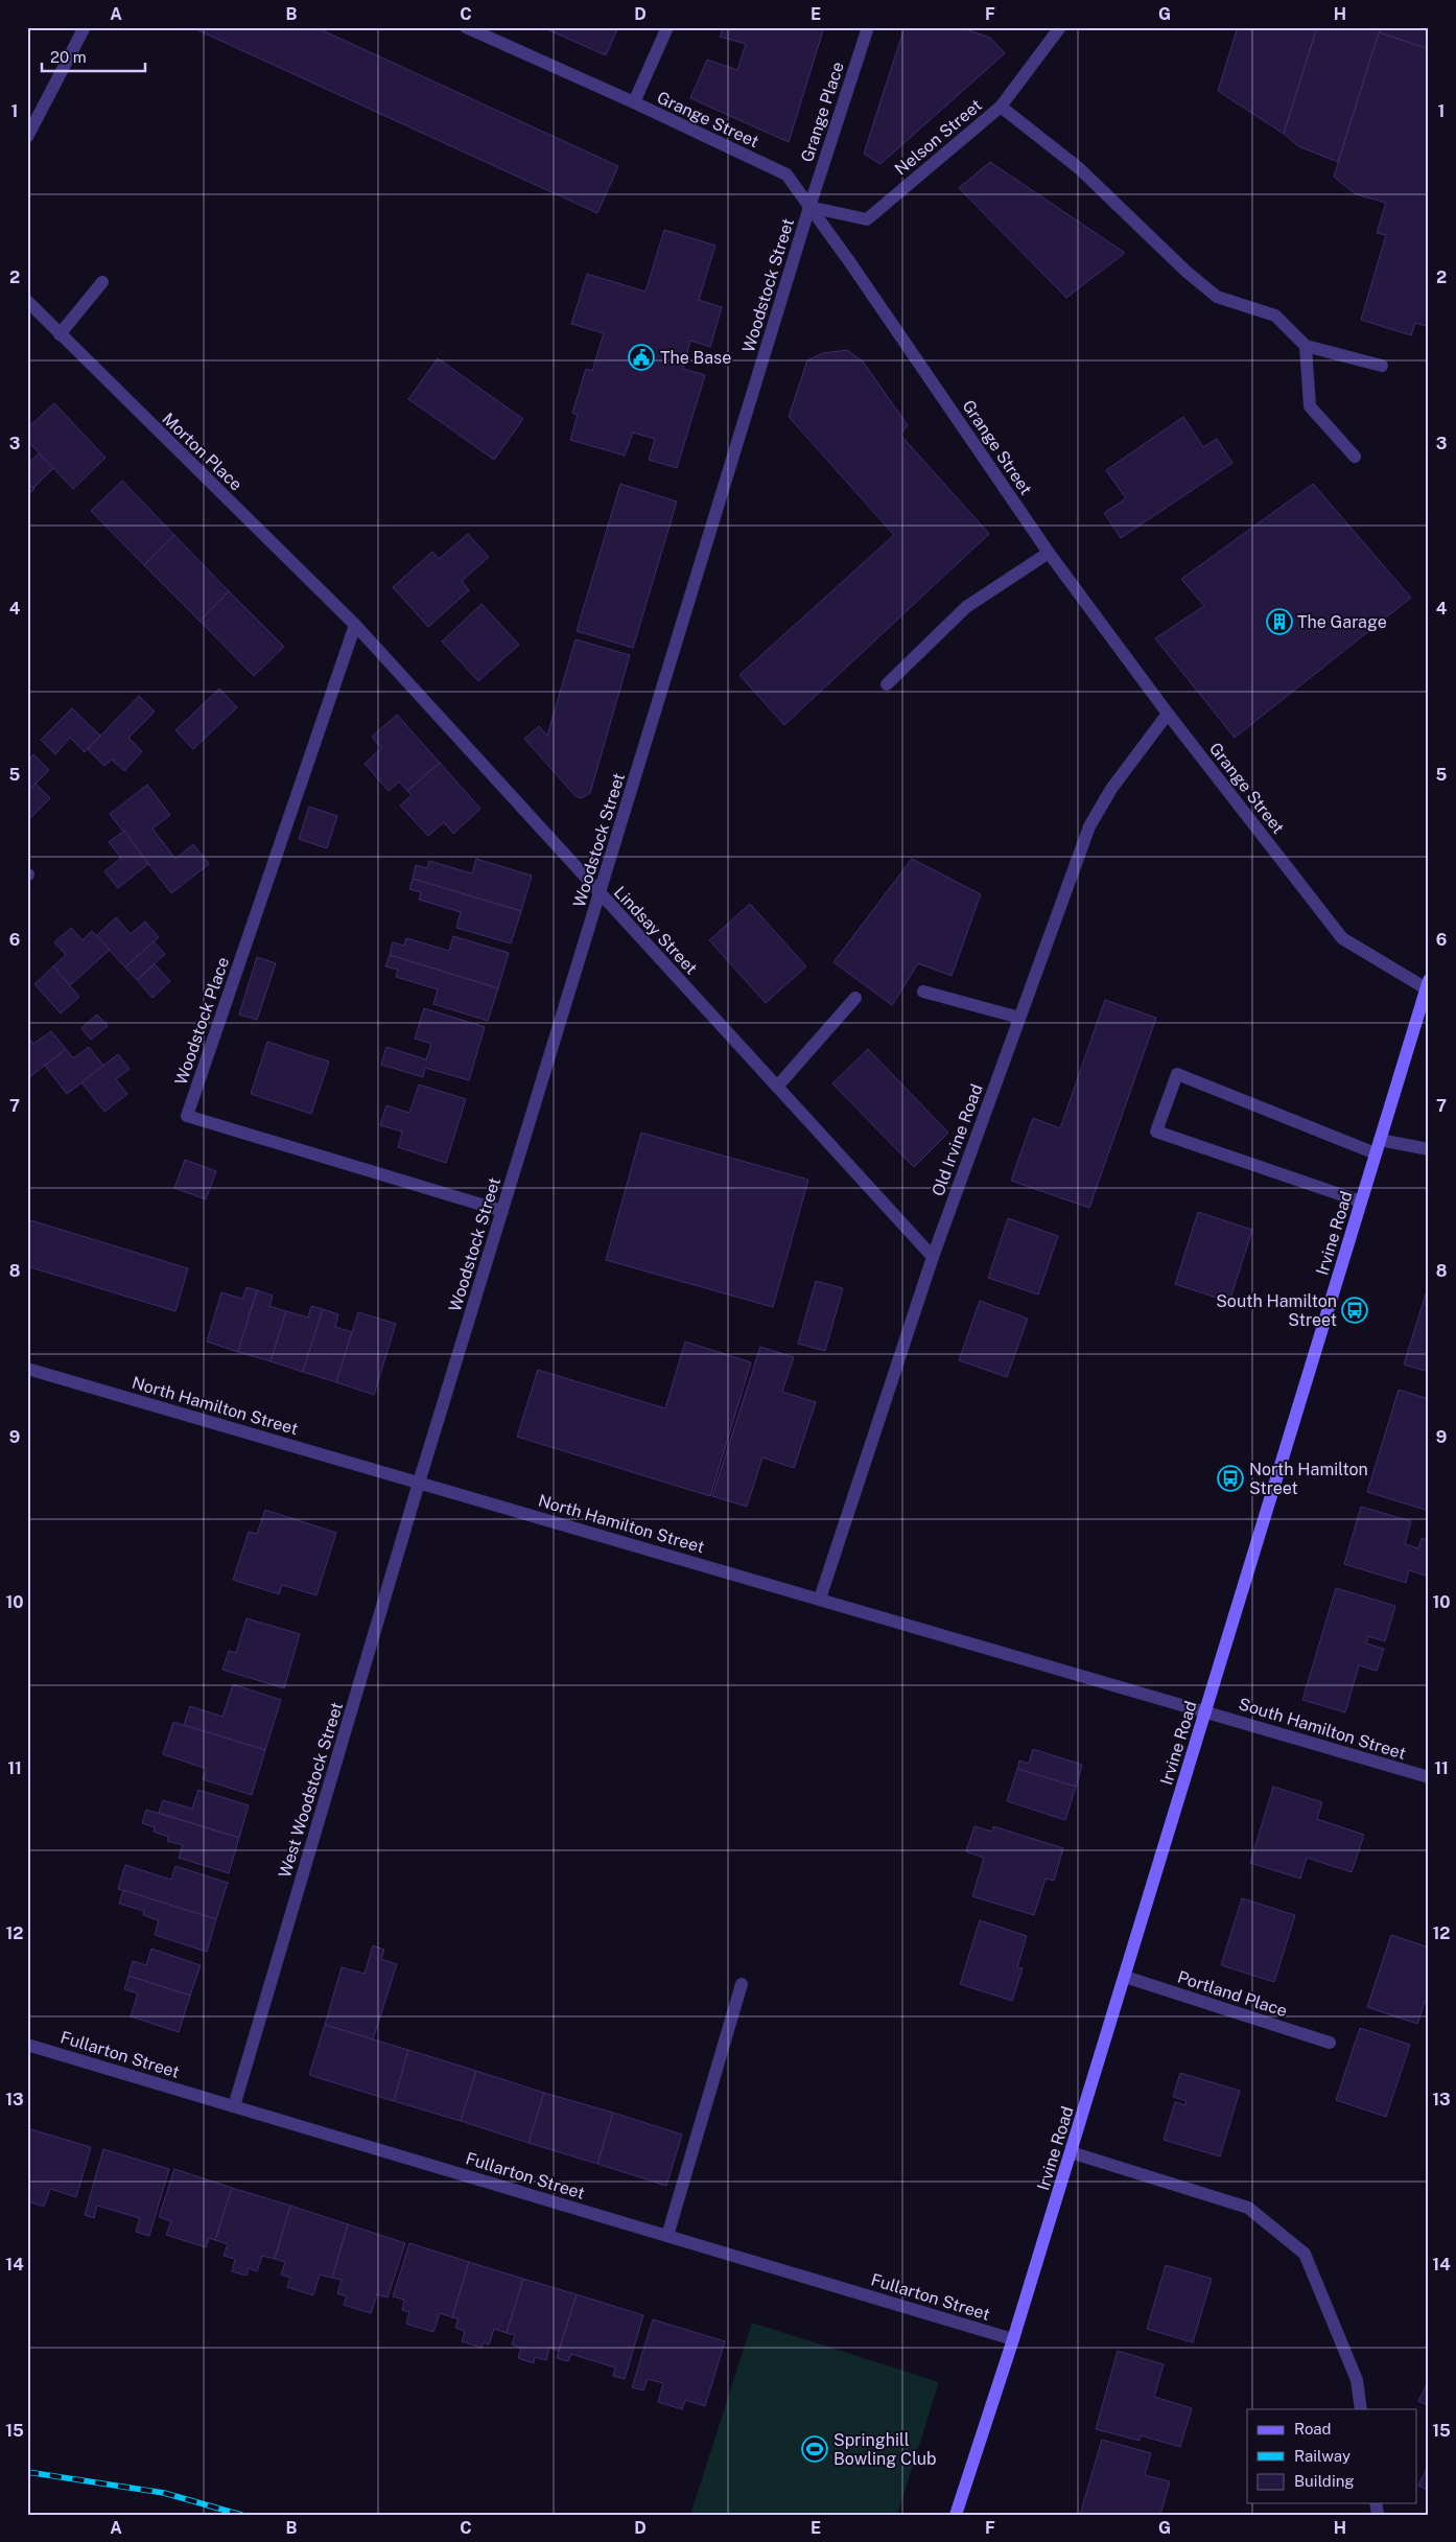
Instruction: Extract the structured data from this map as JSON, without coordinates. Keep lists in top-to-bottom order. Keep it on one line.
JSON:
{"streets":{"main road":["Irvine Road"],"street":["Grange Place","Grange Street","Nelson Street","Woodstock Street","Morton Place","Lindsay Street","Woodstock Place","Old Irvine Road","North Hamilton Street","South Hamilton Street","West Woodstock Street","Portland Place","Fullarton Street"]},"crossings":[["Grange Place","Grange Street"],["Grange Place","Nelson Street"],["Grange Place","Woodstock Street"],["Grange Street","Nelson Street"],["Grange Street","Woodstock Street"],["Grange Street","Old Irvine Road"],["Grange Street","Irvine Road"],["Nelson Street","Woodstock Street"],["Woodstock Street","Lindsay Street"],["Woodstock Street","Woodstock Place"],["Woodstock Street","North Hamilton Street"],["Woodstock Street","West Woodstock Street"],["Morton Place","Lindsay Street"],["Morton Place","Woodstock Place"],["Lindsay Street","Woodstock Place"],["Lindsay Street","Old Irvine Road"],["Old Irvine Road","North Hamilton Street"],["Irvine Road","North Hamilton Street"],["Irvine Road","South Hamilton Street"],["Irvine Road","Portland Place"],["Irvine Road","Fullarton Street"],["North Hamilton Street","South Hamilton Street"],["North Hamilton Street","West Woodstock Street"],["West Woodstock Street","Fullarton Street"]],"places":{"public building":["The Base"],"building":["The Garage"],"bus stop":["South Hamilton Street","North Hamilton Street"],"sports":["Springhill Bowling Club"]},"legend":["Road","Railway","Building"],"scale_bar":"20 m","grid":{"columns":["A","B","C","D","E","F","G","H"],"rows":["1","2","3","4","5","6","7","8","9","10","11","12","13","14","15"]}}
